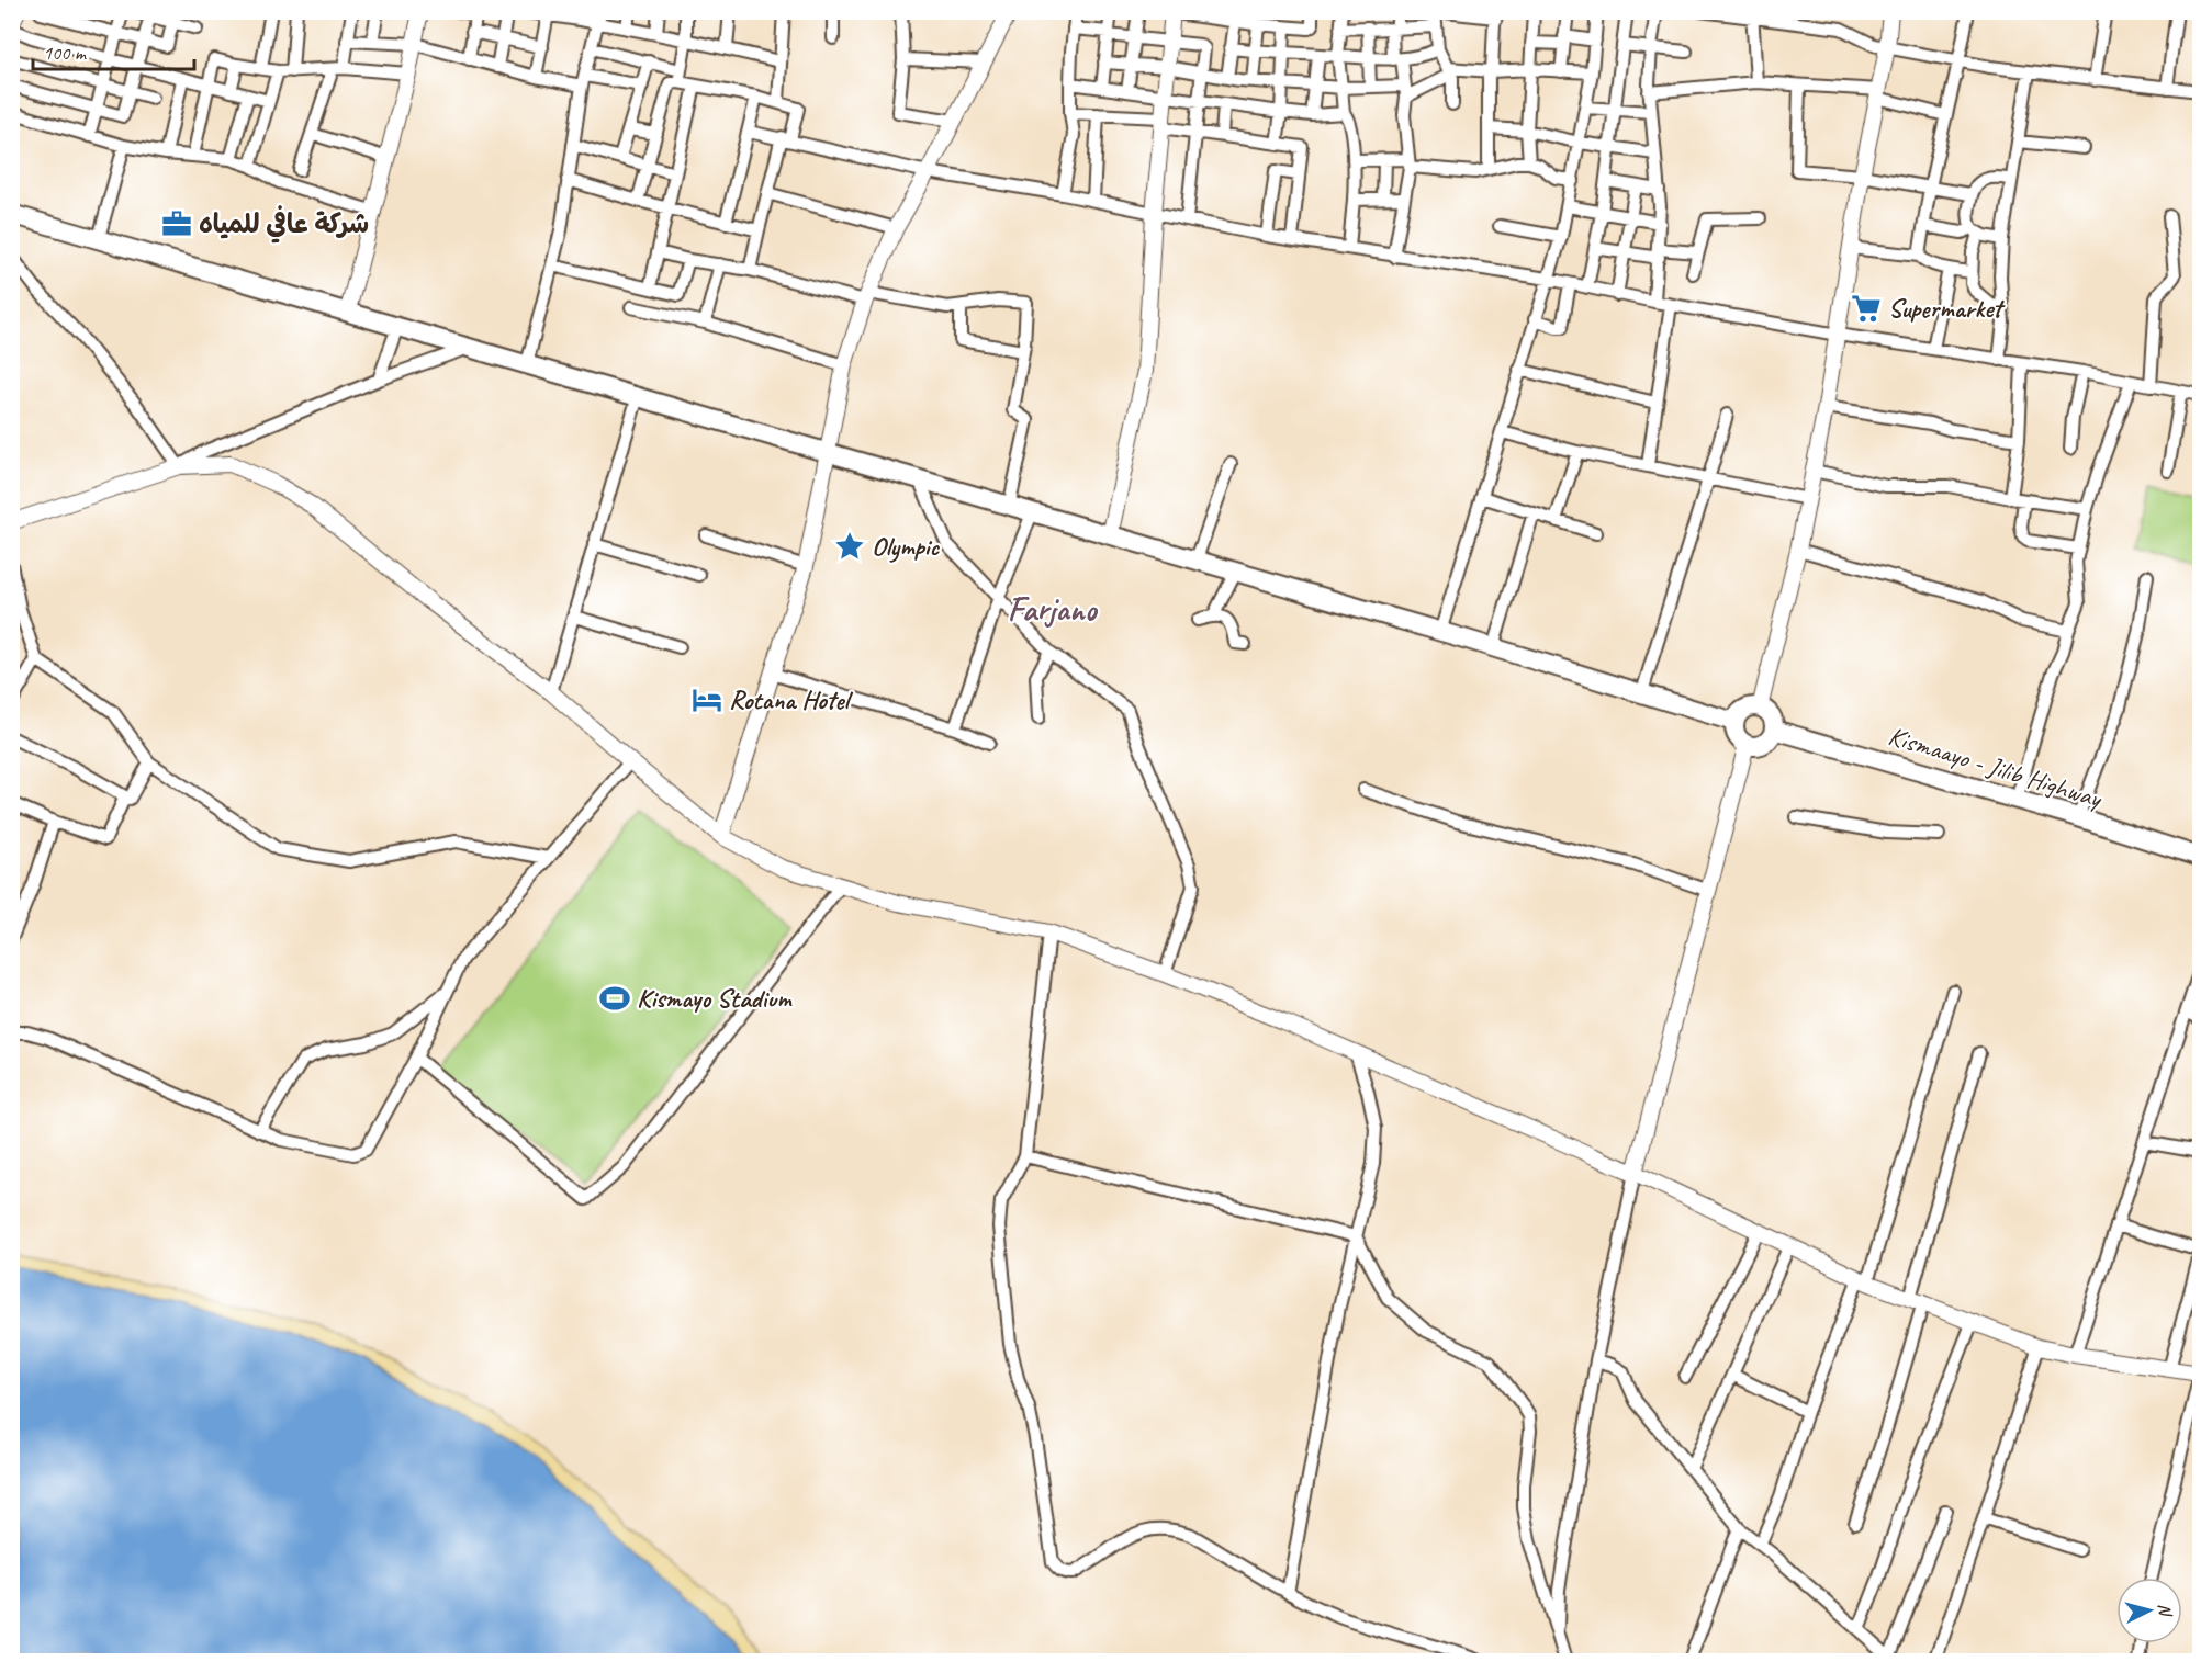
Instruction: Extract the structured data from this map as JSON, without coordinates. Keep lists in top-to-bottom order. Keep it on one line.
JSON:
{"streets":{"main road":["Kismaayo - Jilib Highway"]},"districts":["Farjano"],"places":{"office":["شركة عافي للمياه"],"supermarket":["Supermarket"],"place":["Olympic"],"hotel":["Rotana Hotel"],"sports":["Kismayo Stadium"]},"scale_bar":"100 m","north":"right"}
